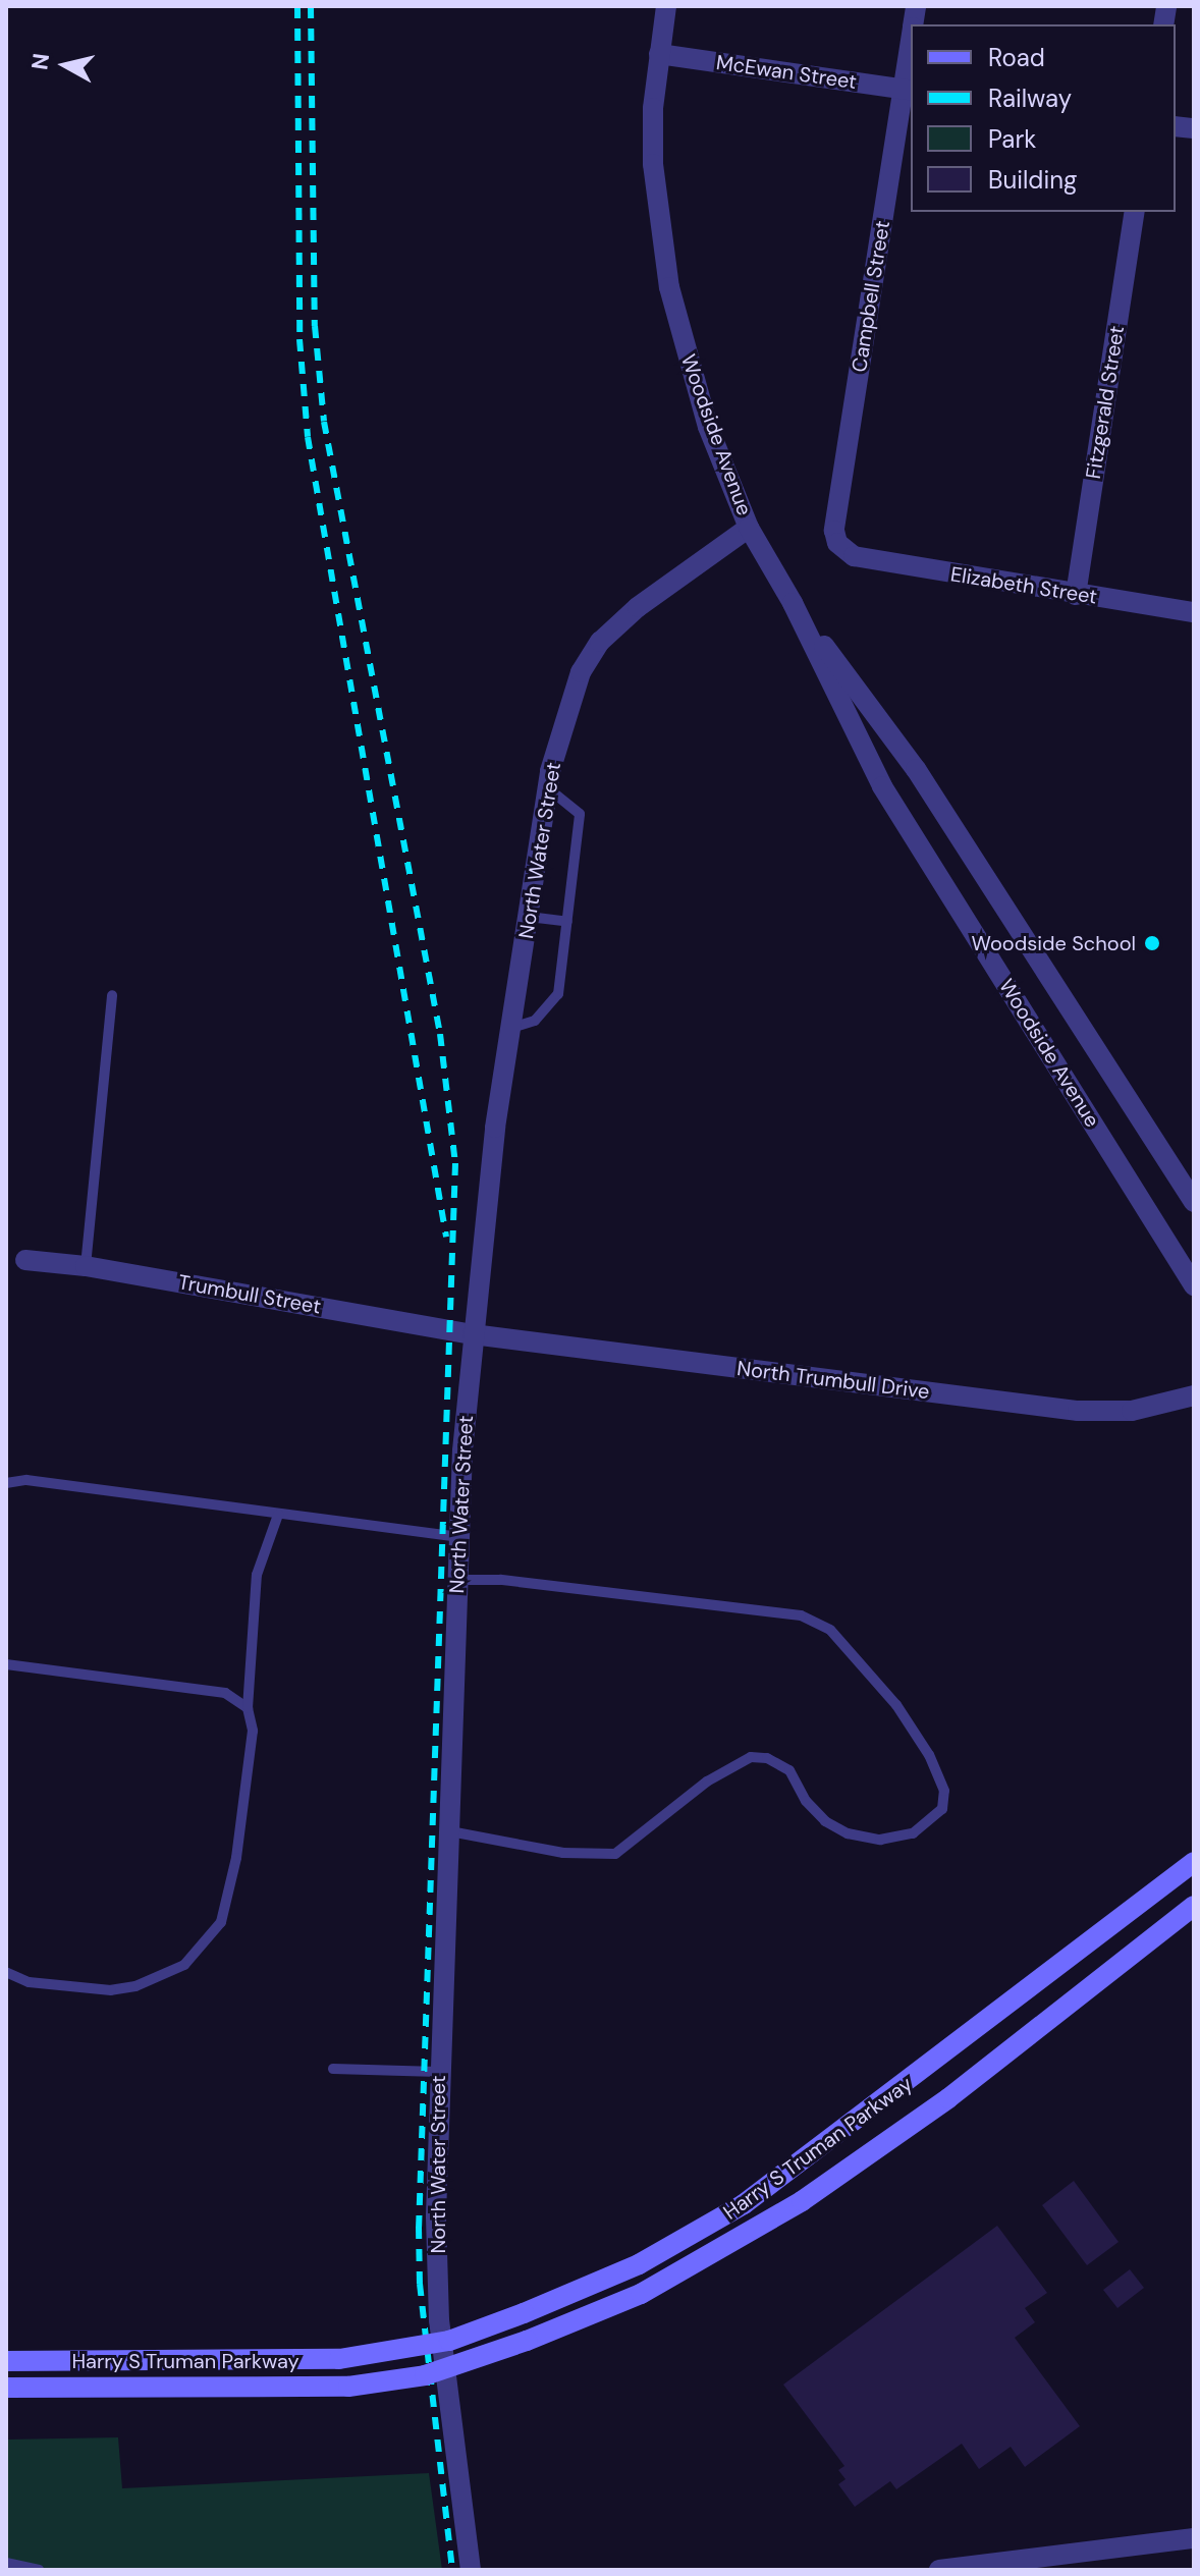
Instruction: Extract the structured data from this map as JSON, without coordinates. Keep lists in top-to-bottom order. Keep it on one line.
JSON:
{"streets":{"main road":["Harry S Truman Parkway"],"street":["McEwan Street","Campbell Street","Fitzgerald Street","Woodside Avenue","Elizabeth Street","North Water Street","Trumbull Street","North Trumbull Drive"]},"crossings":[["McEwan Street","Campbell Street"],["McEwan Street","Woodside Avenue"],["Campbell Street","Elizabeth Street"],["Fitzgerald Street","Elizabeth Street"],["Woodside Avenue","North Water Street"],["North Water Street","Trumbull Street"],["North Water Street","North Trumbull Drive"],["Trumbull Street","North Trumbull Drive"]],"places":["Woodside School"],"legend":["Road","Railway","Park","Building"],"north":"left"}
